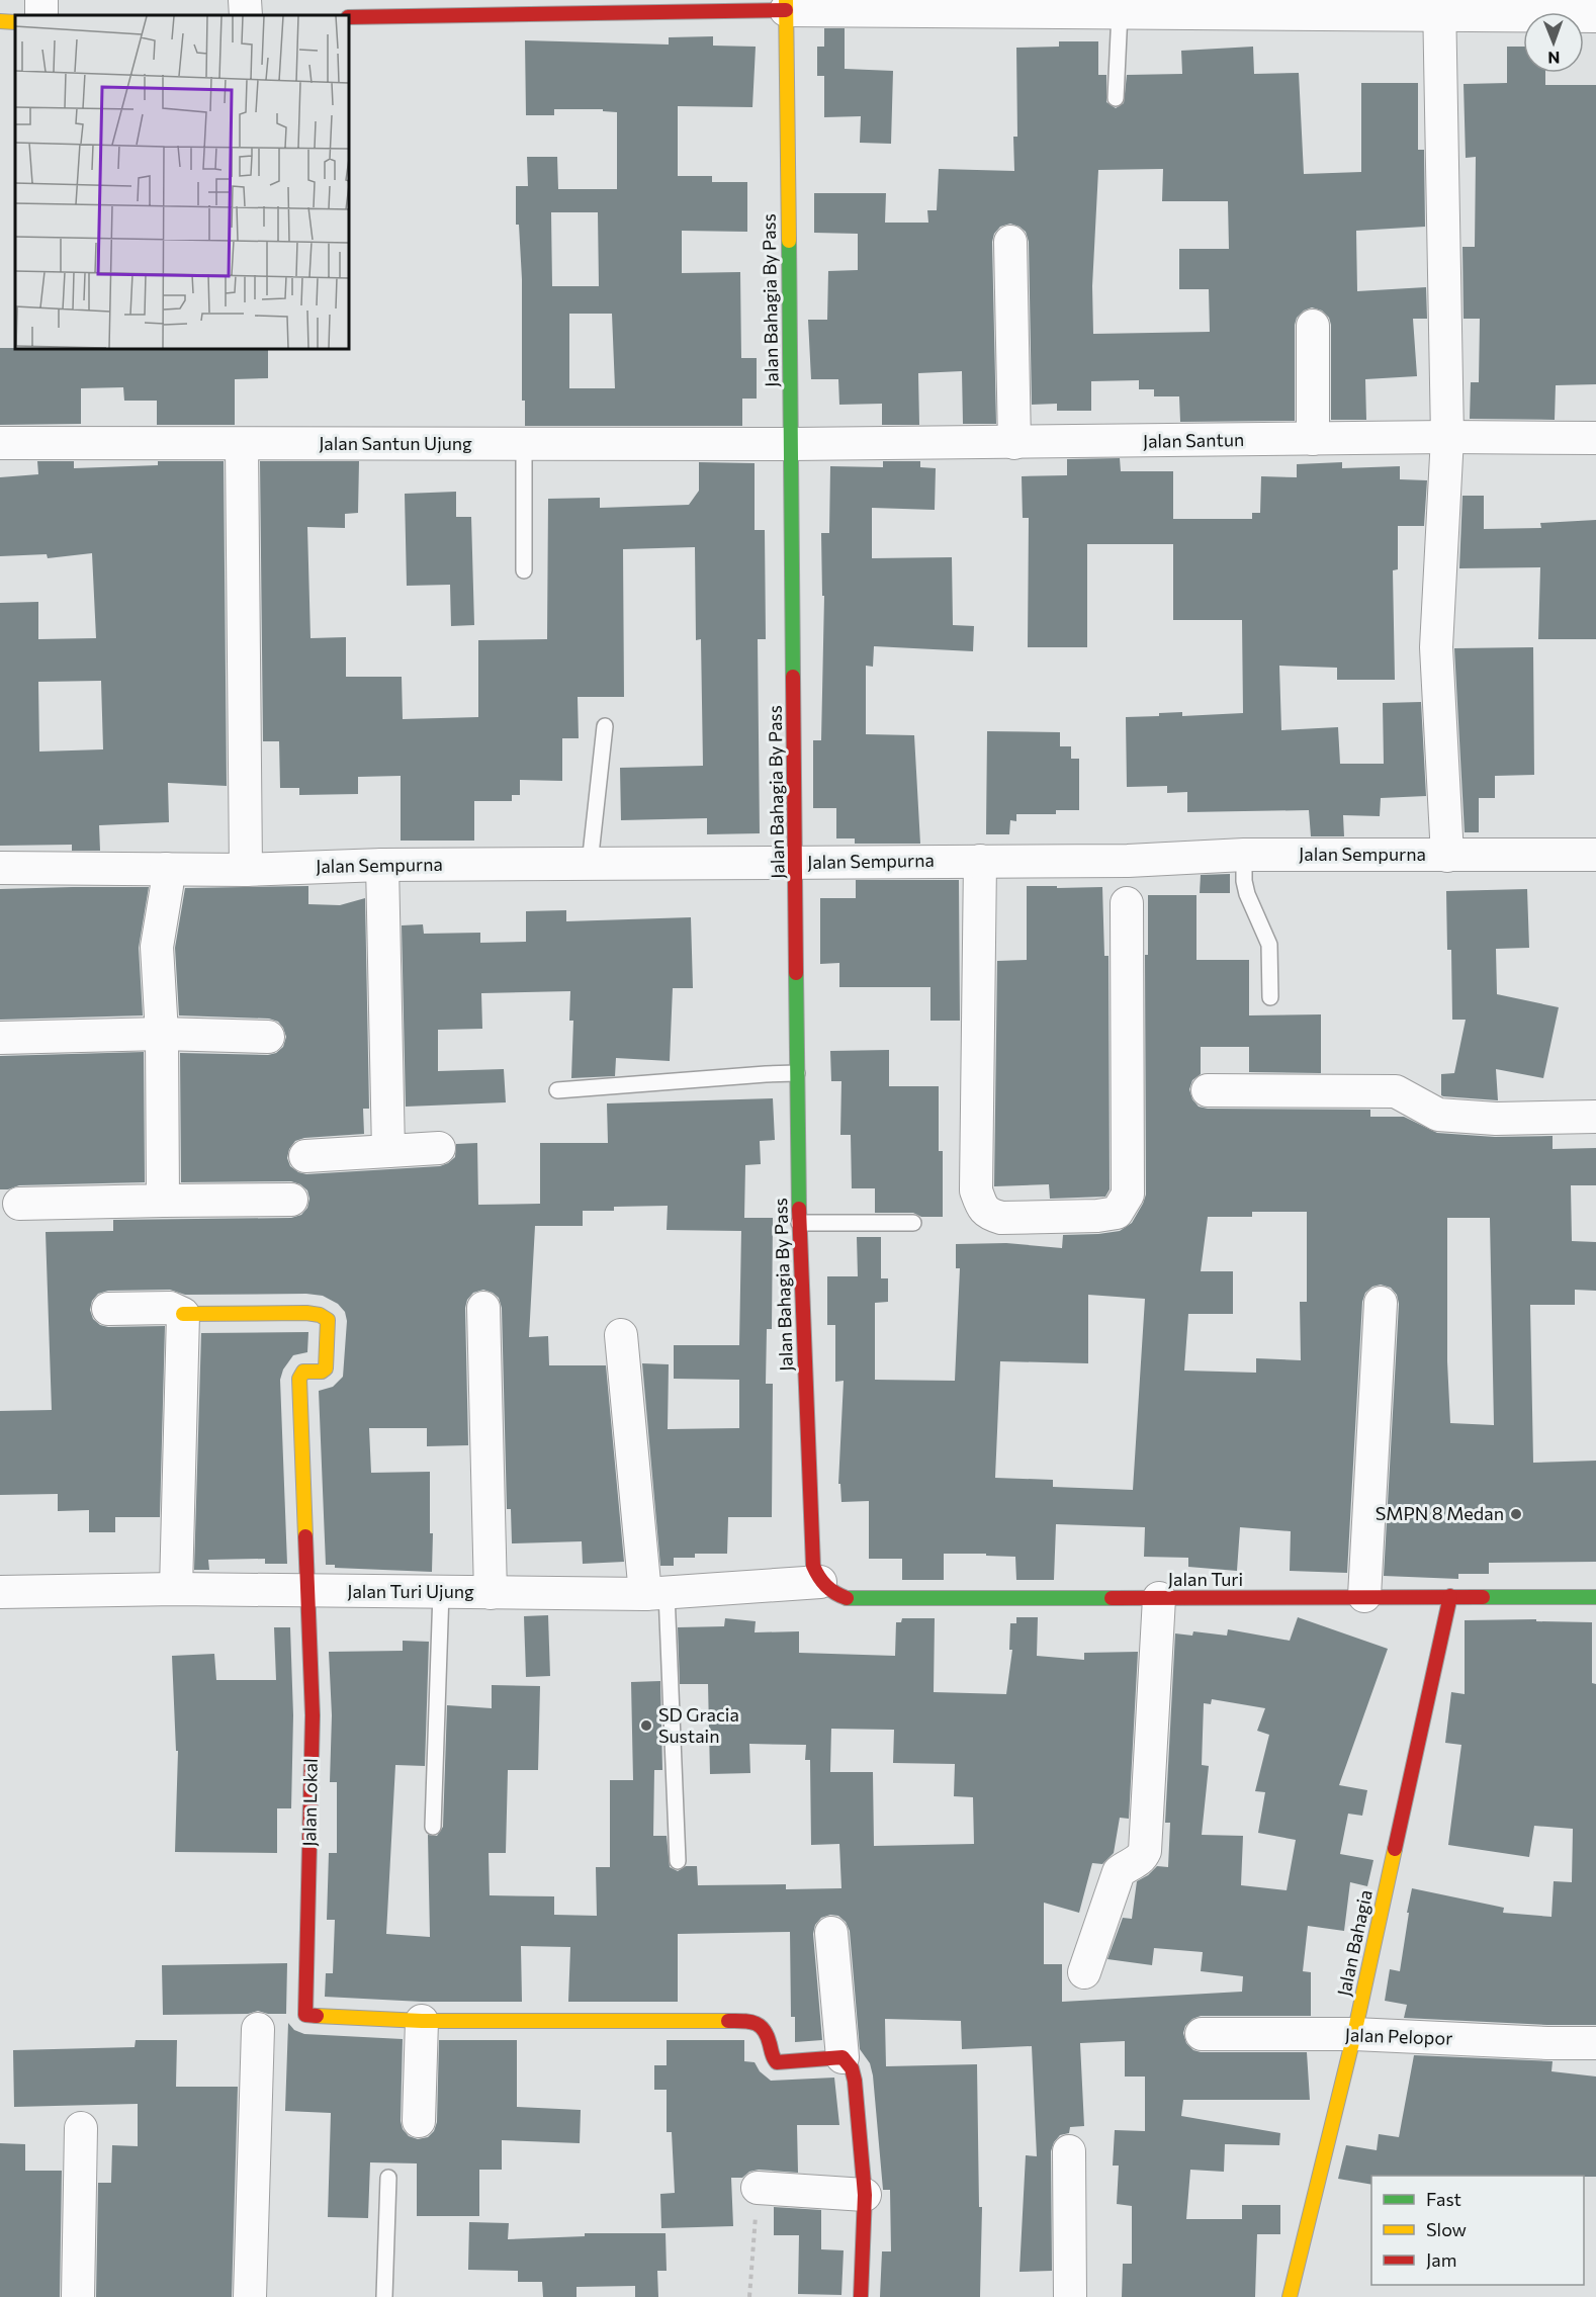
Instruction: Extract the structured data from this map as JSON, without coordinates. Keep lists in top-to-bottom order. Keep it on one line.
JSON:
{"streets":{"main road":["Jalan Bahagia By Pass","Jalan Turi","Jalan Lokal","Jalan Bahagia"],"street":["Jalan Santun","Jalan Santun Ujung","Jalan Sempurna","Jalan Turi Ujung","Jalan Pelopor"]},"crossings":[["Jalan Bahagia By Pass","Jalan Santun"],["Jalan Bahagia By Pass","Jalan Santun Ujung"],["Jalan Bahagia By Pass","Jalan Sempurna"],["Jalan Bahagia By Pass","Jalan Turi"],["Jalan Bahagia By Pass","Jalan Turi Ujung"],["Jalan Santun","Jalan Santun Ujung"],["Jalan Turi","Jalan Turi Ujung"],["Jalan Turi","Jalan Bahagia"],["Jalan Turi Ujung","Jalan Lokal"],["Jalan Bahagia","Jalan Pelopor"]],"places":["SMPN 8 Medan","SD Gracia Sustain"],"legend":["Fast","Slow","Jam"],"north":"bottom"}
